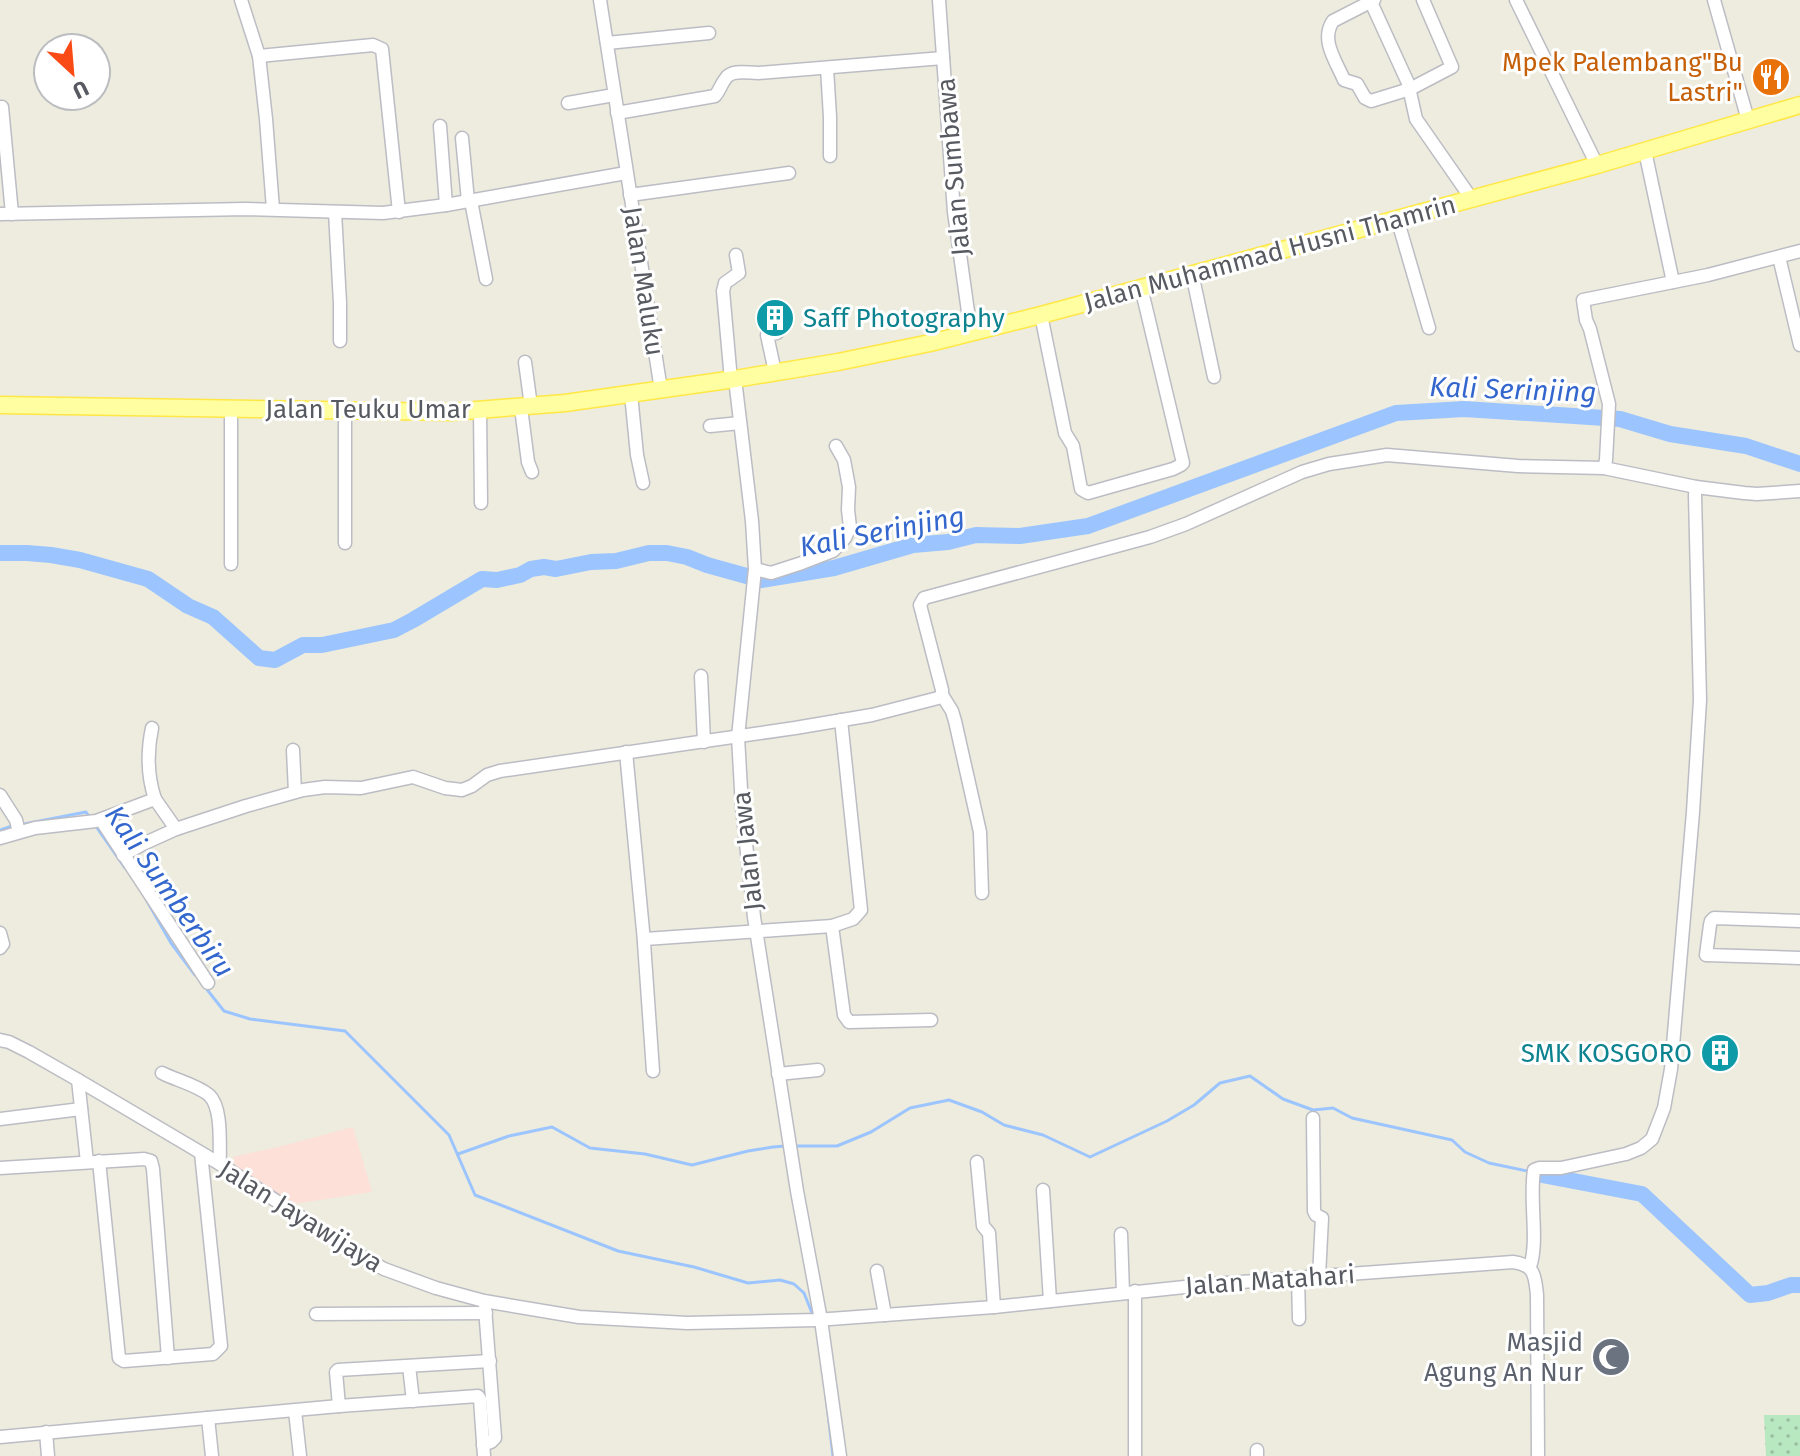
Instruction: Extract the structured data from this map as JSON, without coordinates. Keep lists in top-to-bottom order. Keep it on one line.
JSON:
{"streets":{"main road":["Jalan Muhammad Husni Thamrin","Jalan Teuku Umar"],"street":["Jalan Sumbawa","Jalan Maluku","Jalan Jawa","Jalan Jayawijaya","Jalan Matahari"]},"crossings":[["Jalan Sumbawa","Jalan Muhammad Husni Thamrin"],["Jalan Muhammad Husni Thamrin","Jalan Teuku Umar"],["Jalan Muhammad Husni Thamrin","Jalan Jawa"],["Jalan Maluku","Jalan Teuku Umar"],["Jalan Teuku Umar","Jalan Jawa"],["Jalan Jawa","Jalan Jayawijaya"],["Jalan Jawa","Jalan Matahari"],["Jalan Jayawijaya","Jalan Matahari"]],"water":["Kali Serinjing","Kali Sumberbiru"],"places":{"restaurant":["Mpek Palembang\"Bu Lastri\""],"building":["Saff Photography","SMK KOSGORO"],"mosque":["Masjid Agung An Nur"]},"north":"bottom right"}
